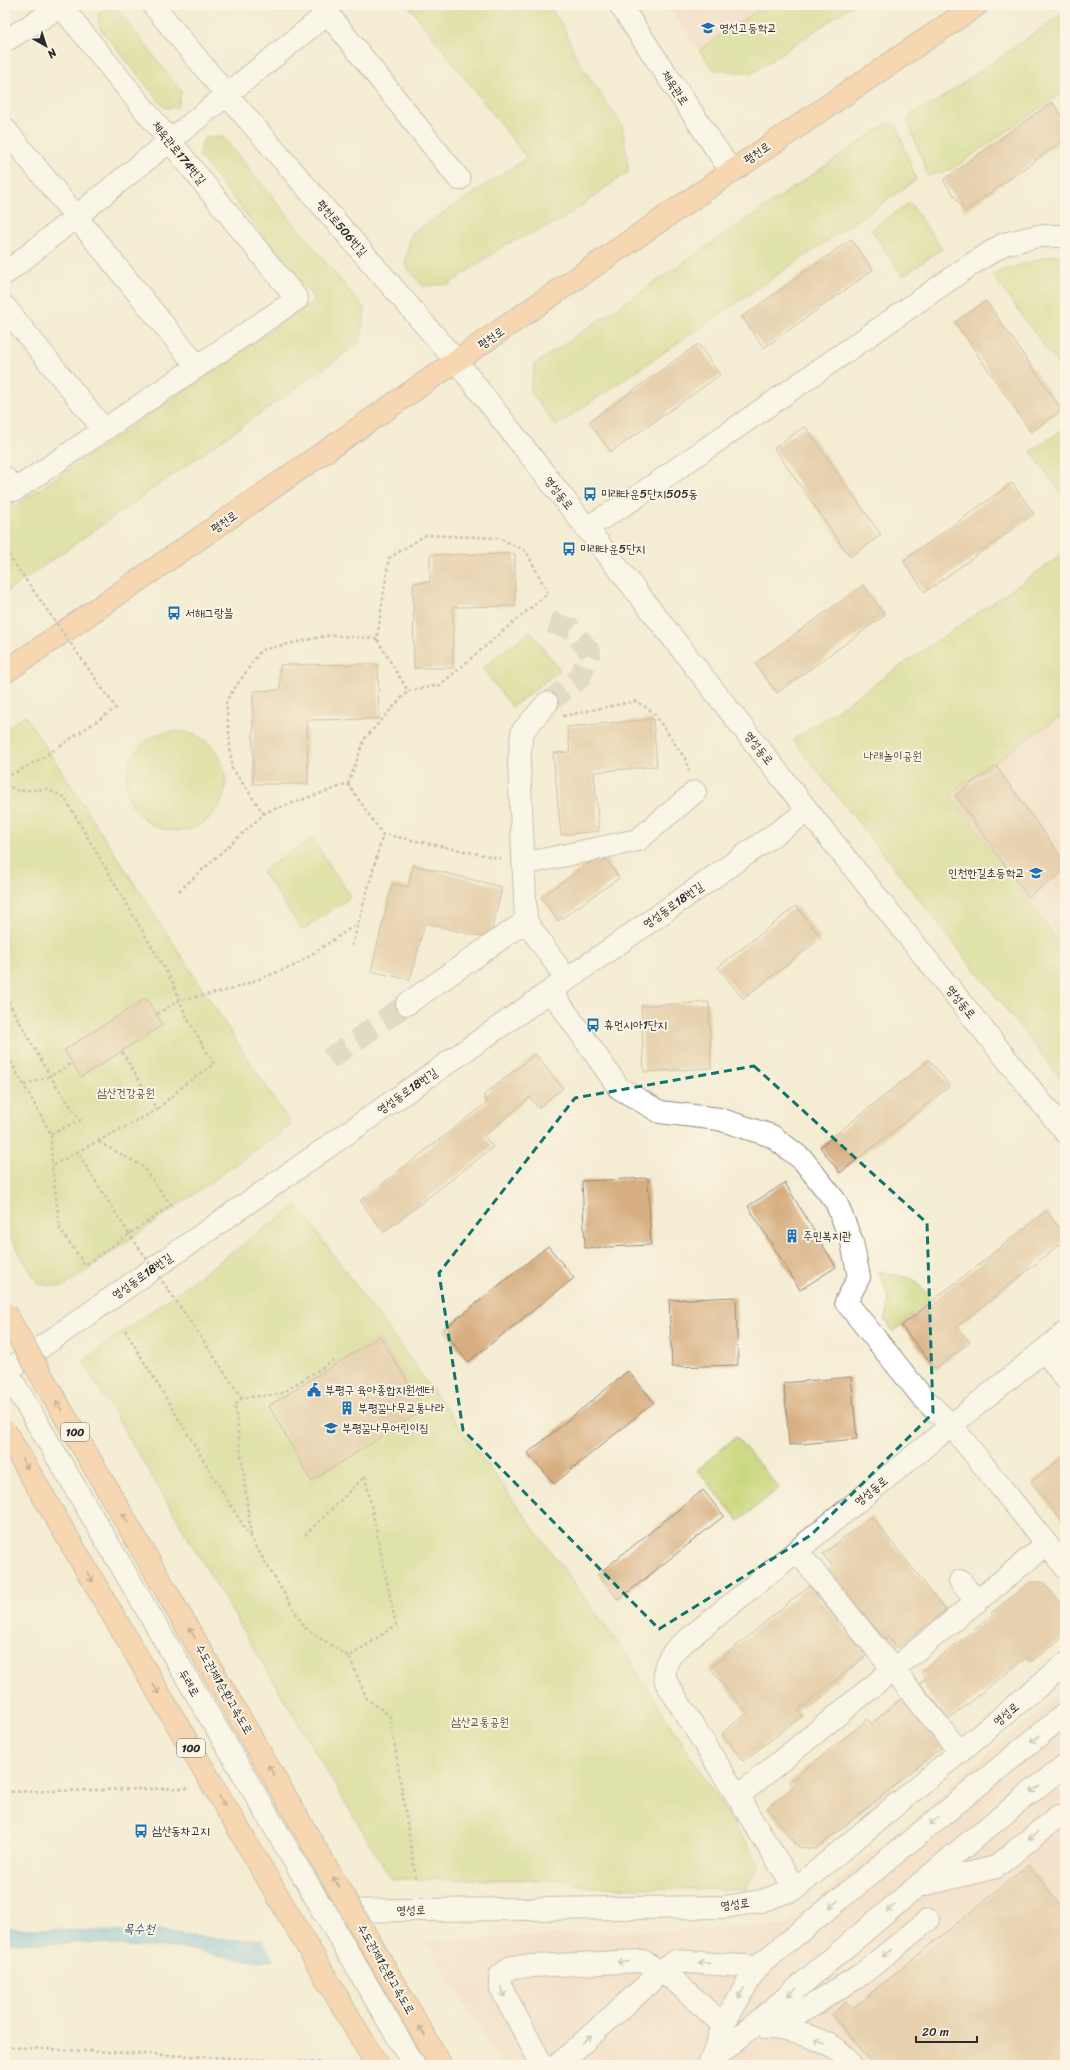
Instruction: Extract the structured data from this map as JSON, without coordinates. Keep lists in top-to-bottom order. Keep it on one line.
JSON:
{"streets":{"main road":["평천로","100","수도권제1순환고속도로"],"street":["체육관로","체육관로174번길","평천로506번길","영성동로","영성동로18번길","두레로","영성로"]},"crossings":[["체육관로","평천로"],["평천로","평천로506번길"],["평천로","영성동로"],["평천로506번길","영성동로"],["영성동로","영성동로18번길"],["영성동로","영성로"],["영성동로18번길","두레로"],["두레로","영성로"]],"water":["목수천"],"parks":["나래놀이공원","삼산건강공원","삼산교통공원"],"places":{"school or university":["영선고등학교","인천한길초등학교","부평꿈나무어린이집"],"bus stop":["미래타운5단지505동","미래타운5단지","서해그랑블","휴먼시아1단지","삼산동차고지"],"building":["주민복지관","부평꿈나무교통나라"],"public building":["부평구 육아종합지원센터"]},"scale_bar":"20 m","north":"bottom right"}
